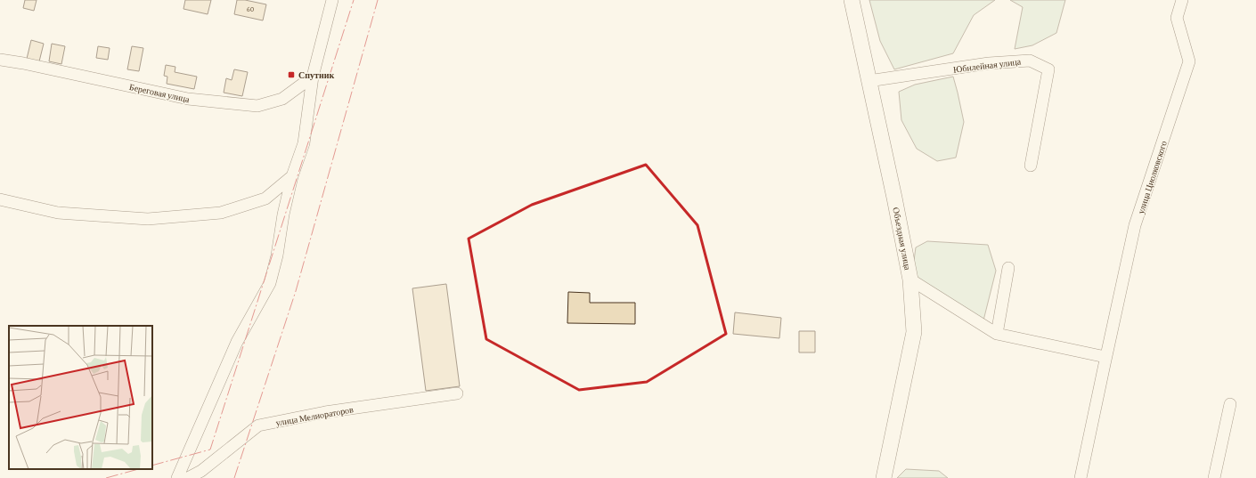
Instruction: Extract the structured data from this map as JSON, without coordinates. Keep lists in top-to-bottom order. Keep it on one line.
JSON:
{"streets":{"main road":["Объездная улица"],"street":["Юбилейная улица","Береговая улица","улица Циолковского","улица Мелиораторов"]},"crossings":[["Юбилейная улица","Объездная улица"]],"places":{"transit":["Спутник"]},"house_numbers":["60"]}
